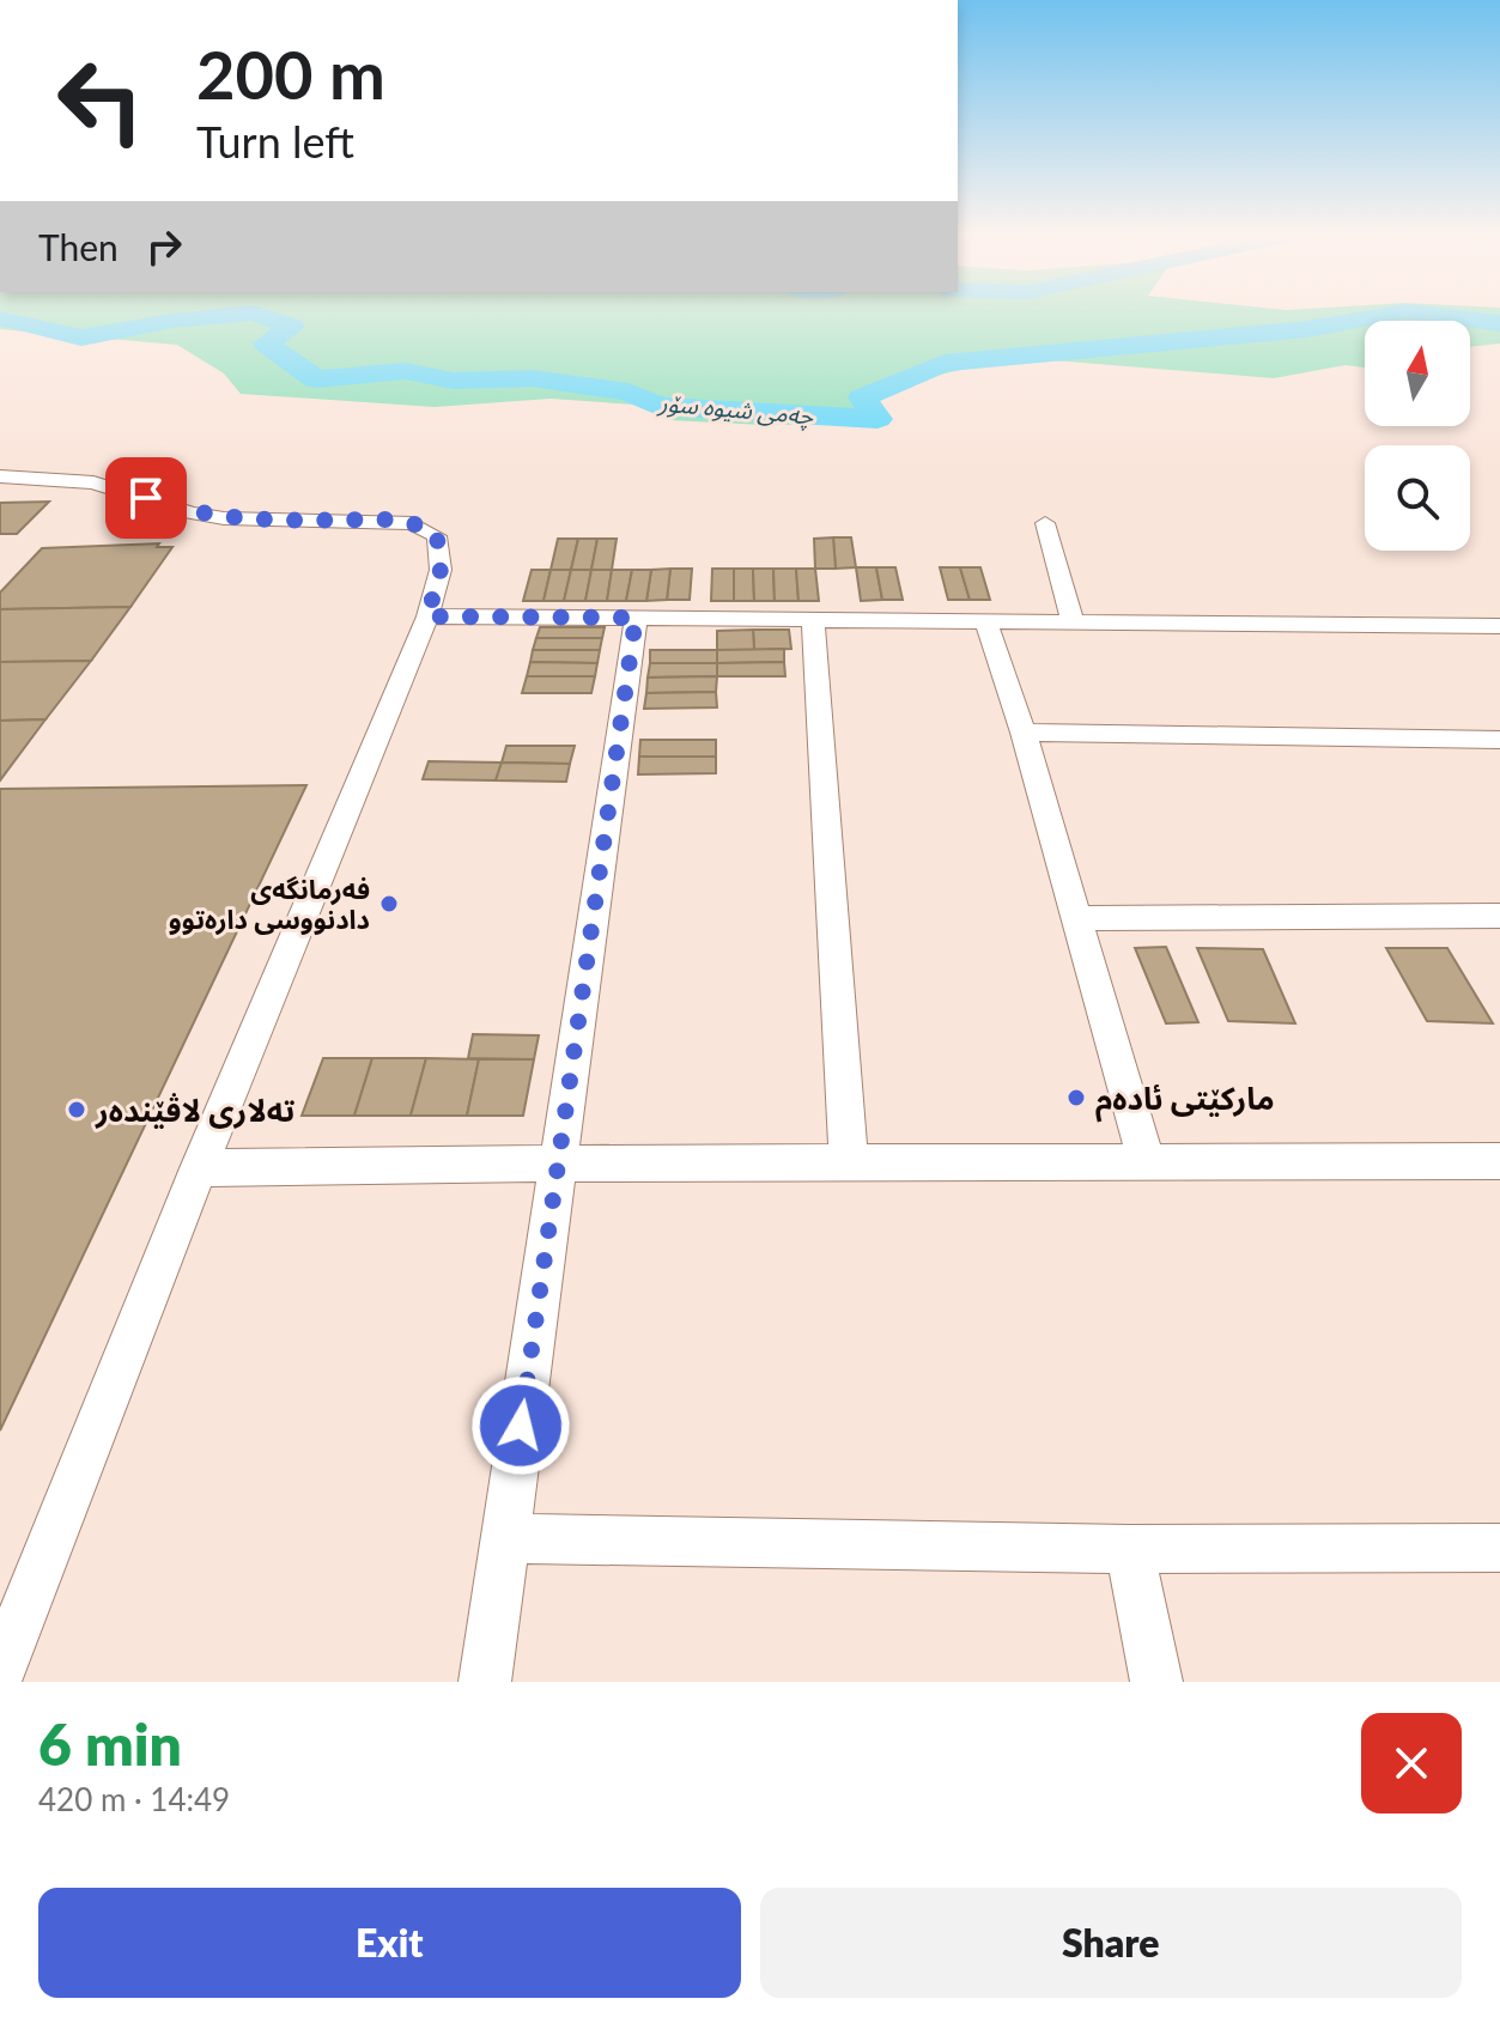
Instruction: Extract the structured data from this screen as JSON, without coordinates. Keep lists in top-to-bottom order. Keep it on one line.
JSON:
{"water":["چەمی شیوە سۆر"],"places":["فەرمانگەی دادنووسی دارەتوو","مارکێتی ئادەم","تەلاری لاڤێندەر"],"north":"top","page":{"turn":["200 m","Turn left"],"then":"Then","heading":["6 min","420 m · 14:49"],"buttons":["Exit","Share"]}}
